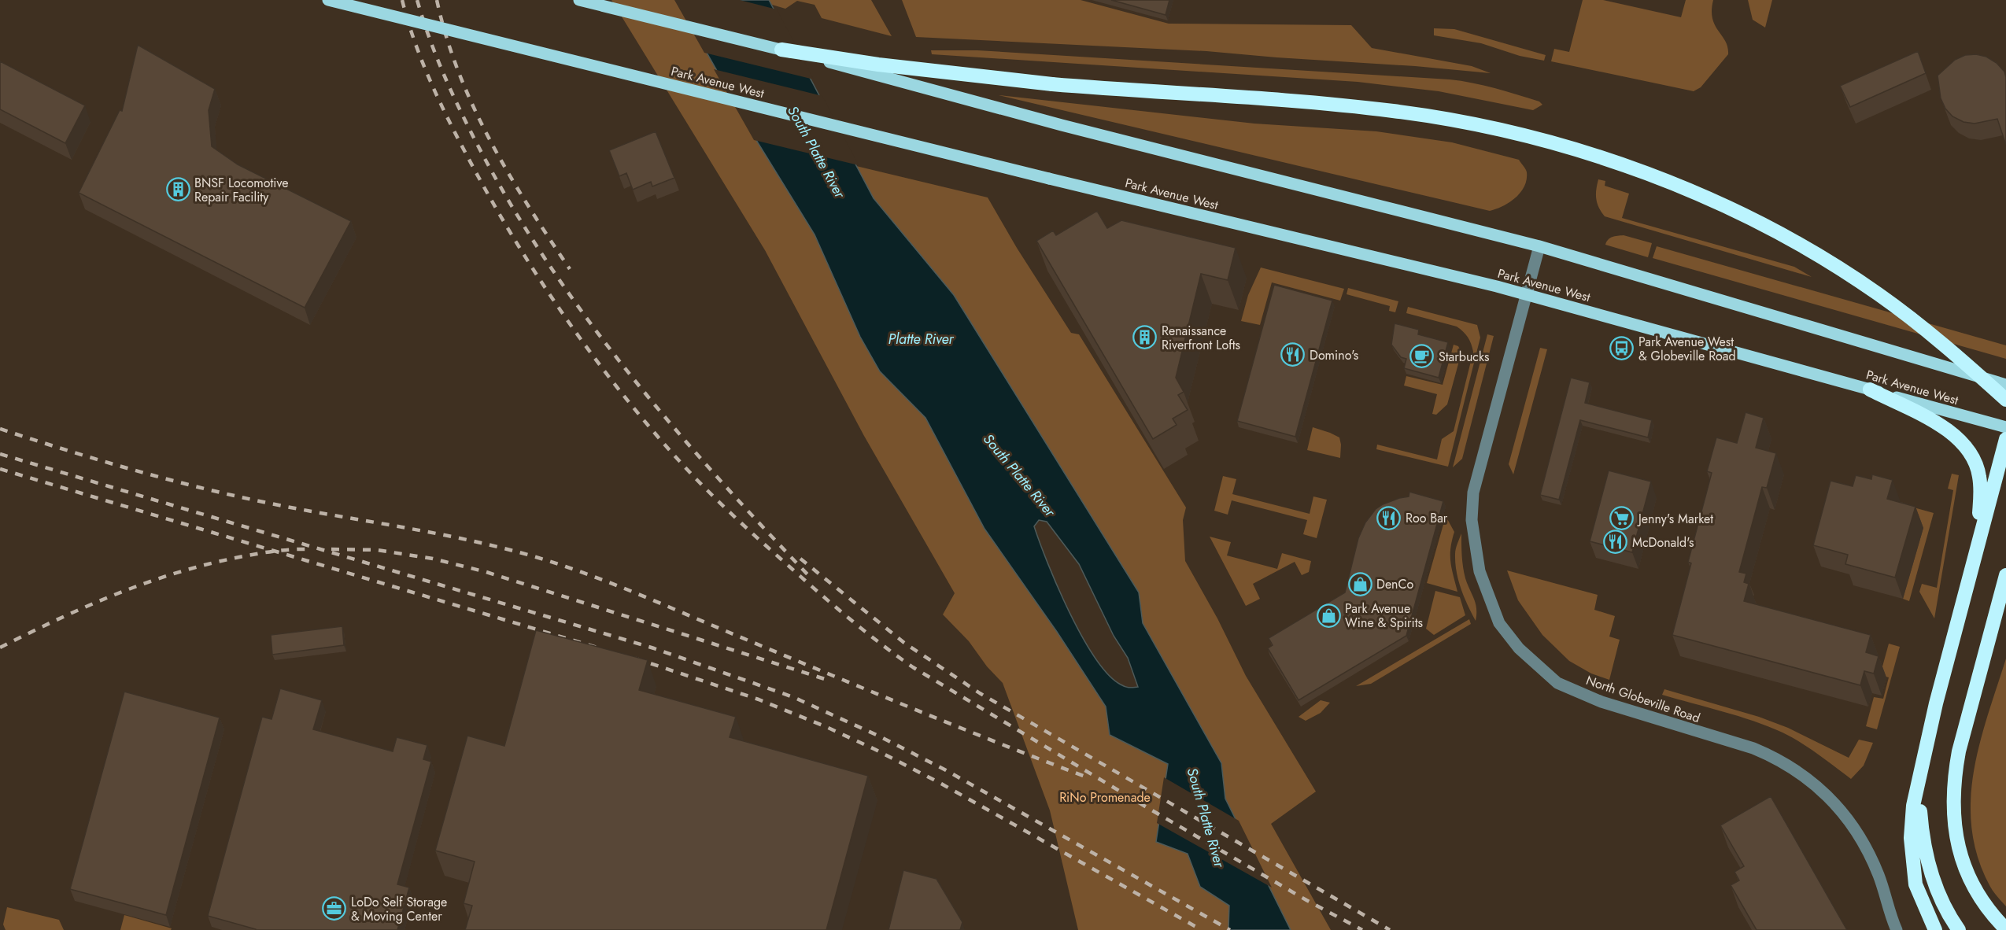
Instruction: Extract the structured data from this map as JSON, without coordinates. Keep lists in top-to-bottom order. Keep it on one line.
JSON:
{"streets":{"main road":["Park Avenue West"],"street":["North Globeville Road"]},"crossings":[["Park Avenue West","North Globeville Road"]],"water":["South Platte River","Platte River"],"parks":["RiNo Promenade"],"places":{"building":["BNSF Locomotive Repair Facility","Renaissance Riverfront Lofts"],"bus stop":["Park Avenue West & Globeville Road"],"restaurant":["Domino's","Roo Bar","McDonald's"],"cafe":["Starbucks"],"supermarket":["Jenny's Market"],"shop":["DenCo","Park Avenue Wine & Spirits"],"office":["LoDo Self Storage & Moving Center"]}}
